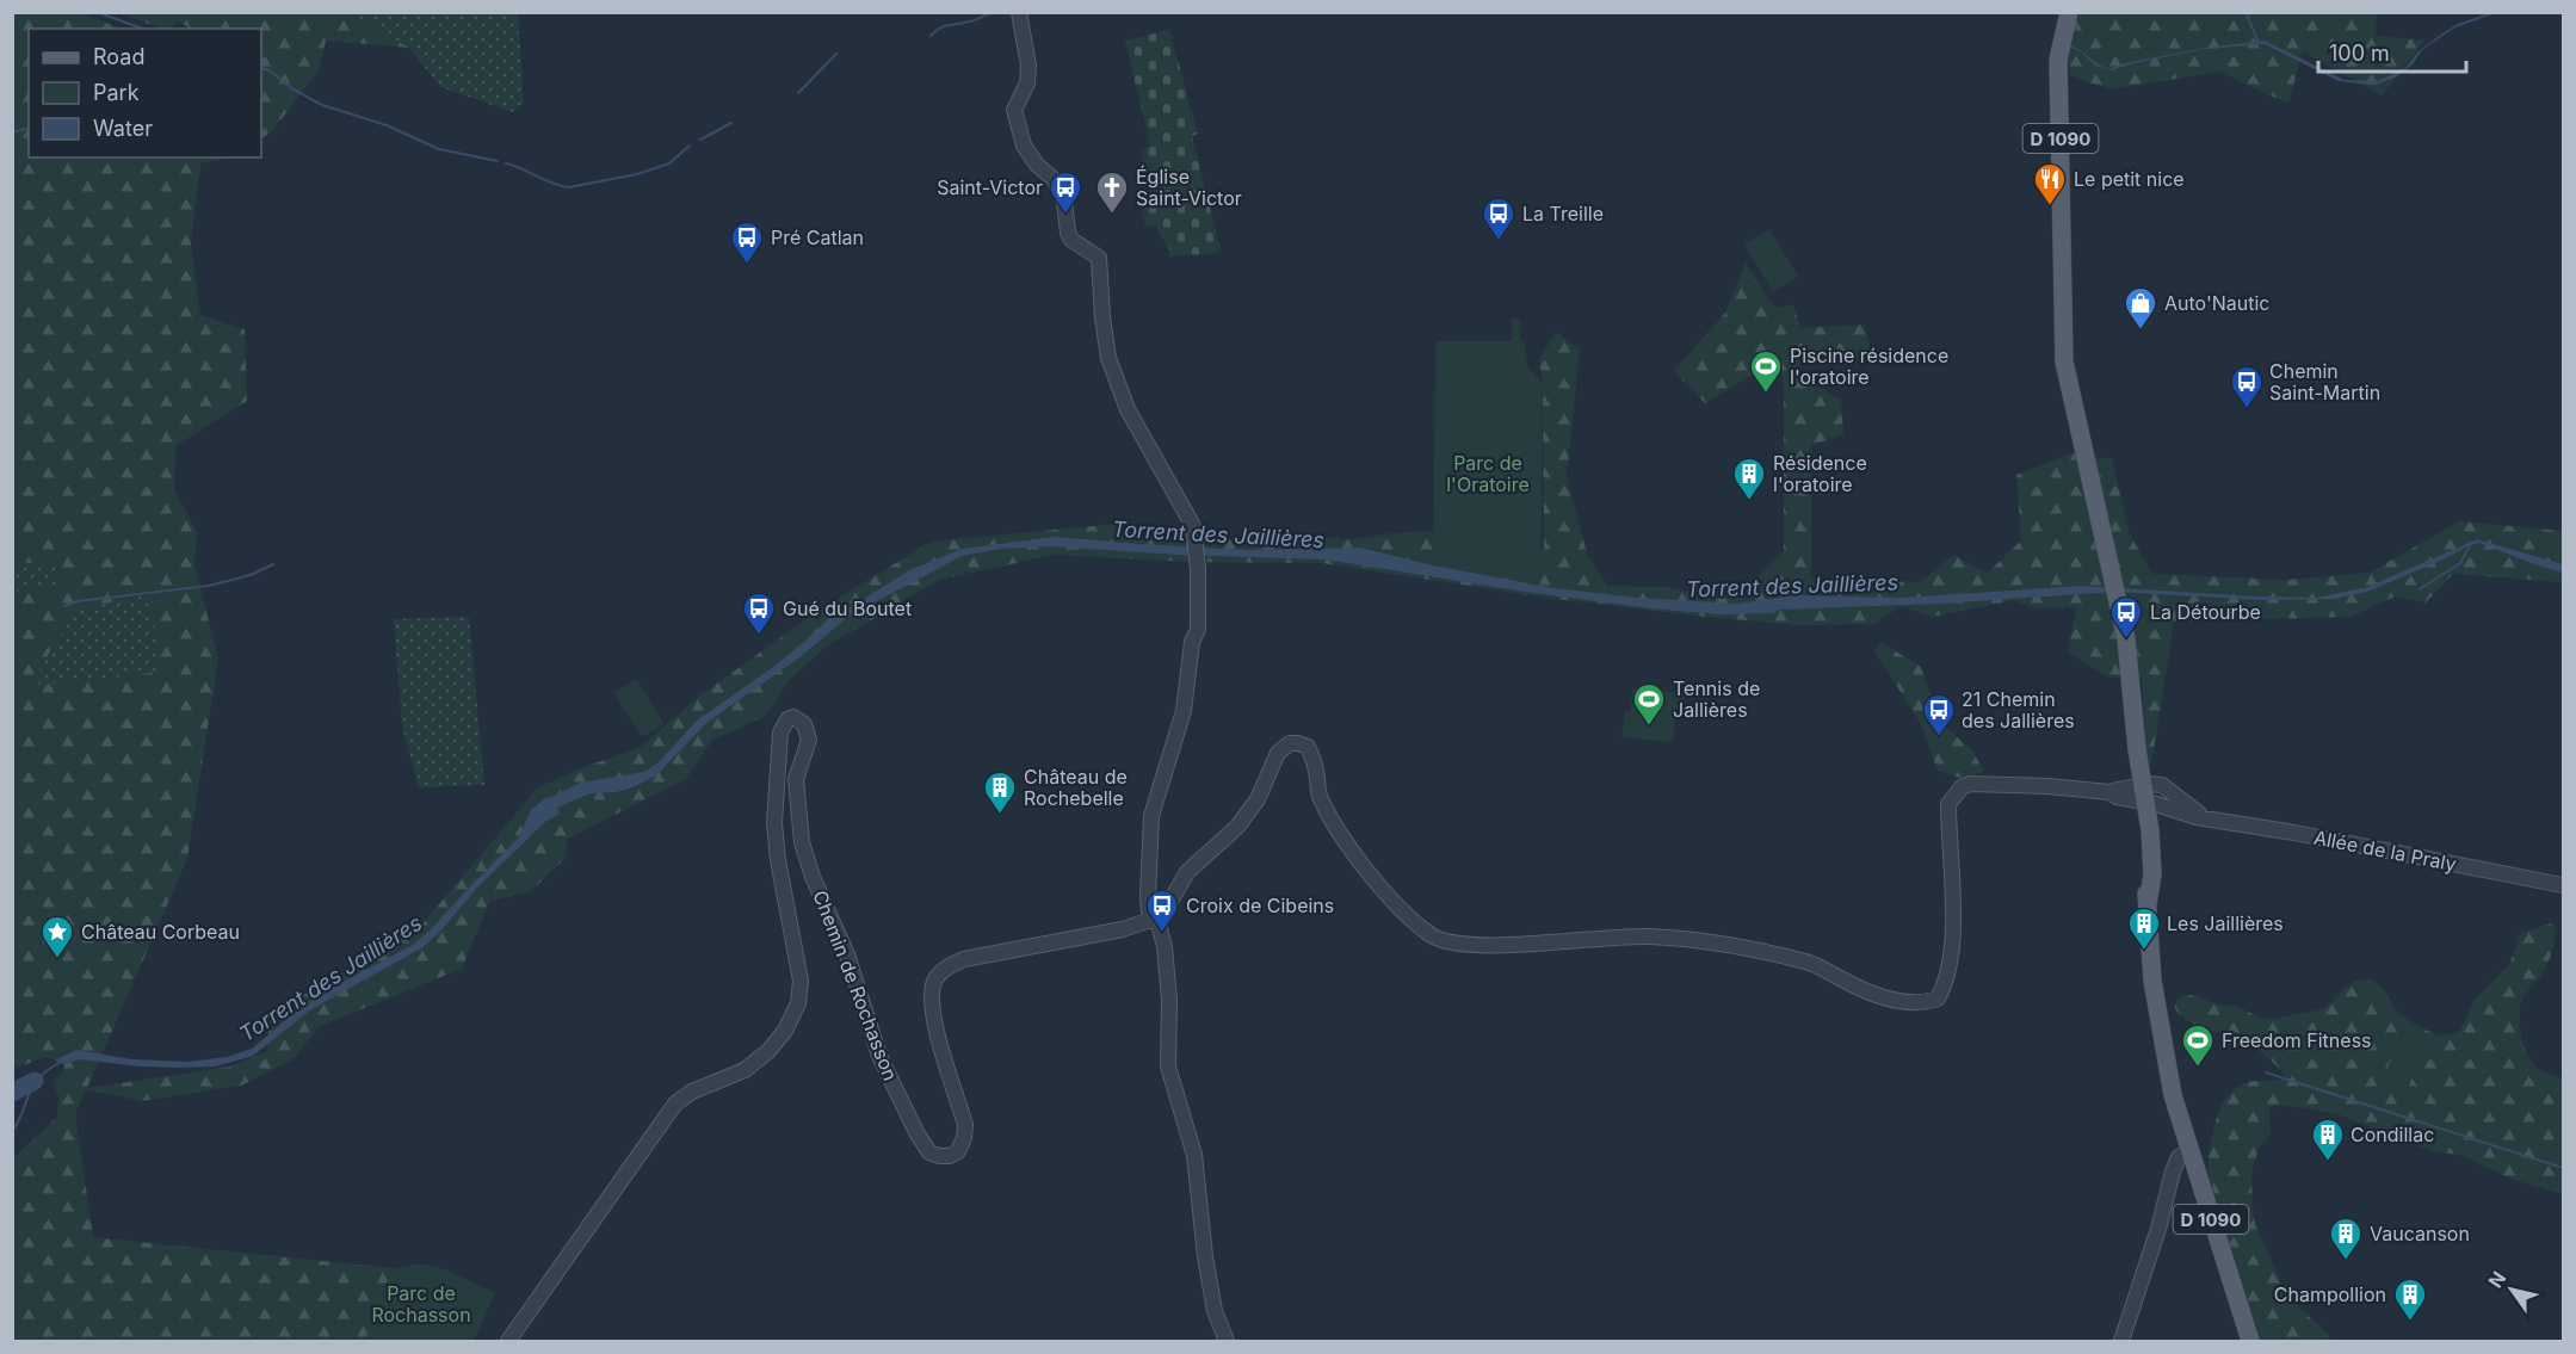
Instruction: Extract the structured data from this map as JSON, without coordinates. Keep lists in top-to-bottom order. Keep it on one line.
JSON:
{"streets":{"main road":["D 1090"],"street":["Allée de la Praly","Chemin de Rochasson"]},"crossings":[["D 1090","Allée de la Praly"]],"water":["Torrent des Jaillières"],"parks":["Parc de l'Oratoire","Parc de Rochasson"],"places":{"restaurant":["Le petit nice"],"bus stop":["Saint-Victor","La Treille","Pré Catlan","Chemin Saint-Martin","Gué du Boutet","La Détourbe","21 Chemin des Jallières","Croix de Cibeins"],"church":["Église Saint-Victor"],"shop":["Auto'Nautic"],"sports":["Piscine résidence l'oratoire","Tennis de Jallières","Freedom Fitness"],"building":["Résidence l'oratoire","Château de Rochebelle","Les Jaillières","Condillac","Vaucanson","Champollion"],"place":["Château Corbeau"]},"legend":["Road","Park","Water"],"scale_bar":"100 m","north":"top left"}
